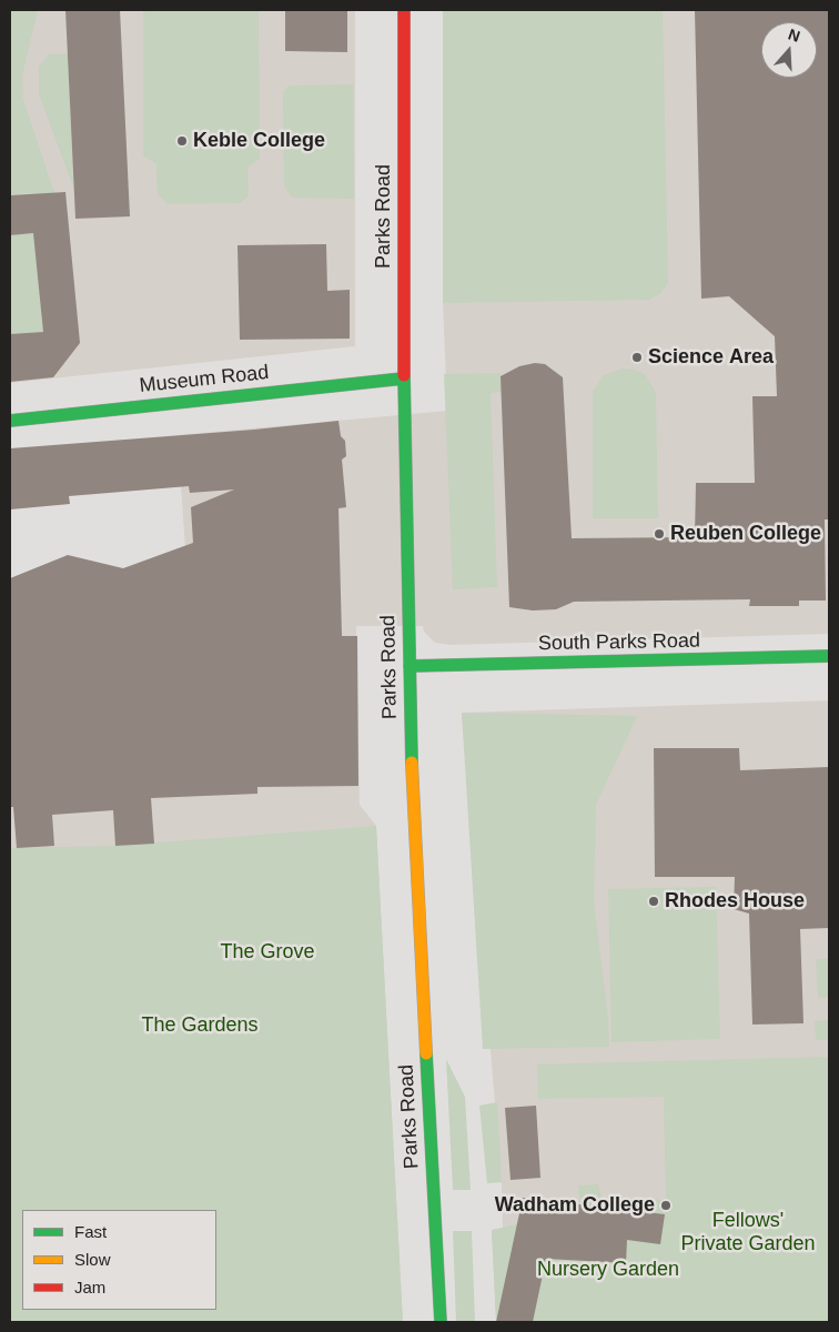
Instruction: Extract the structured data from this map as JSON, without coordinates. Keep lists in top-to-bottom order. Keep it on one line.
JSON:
{"streets":{"street":["Parks Road","Museum Road","South Parks Road"]},"crossings":[["Parks Road","Museum Road"],["Parks Road","South Parks Road"]],"parks":["The Grove","The Gardens","Fellows' Private Garden","Nursery Garden"],"places":["Keble College","Science Area","Reuben College","Rhodes House","Wadham College"],"legend":["Fast","Slow","Jam"],"north":"top"}
